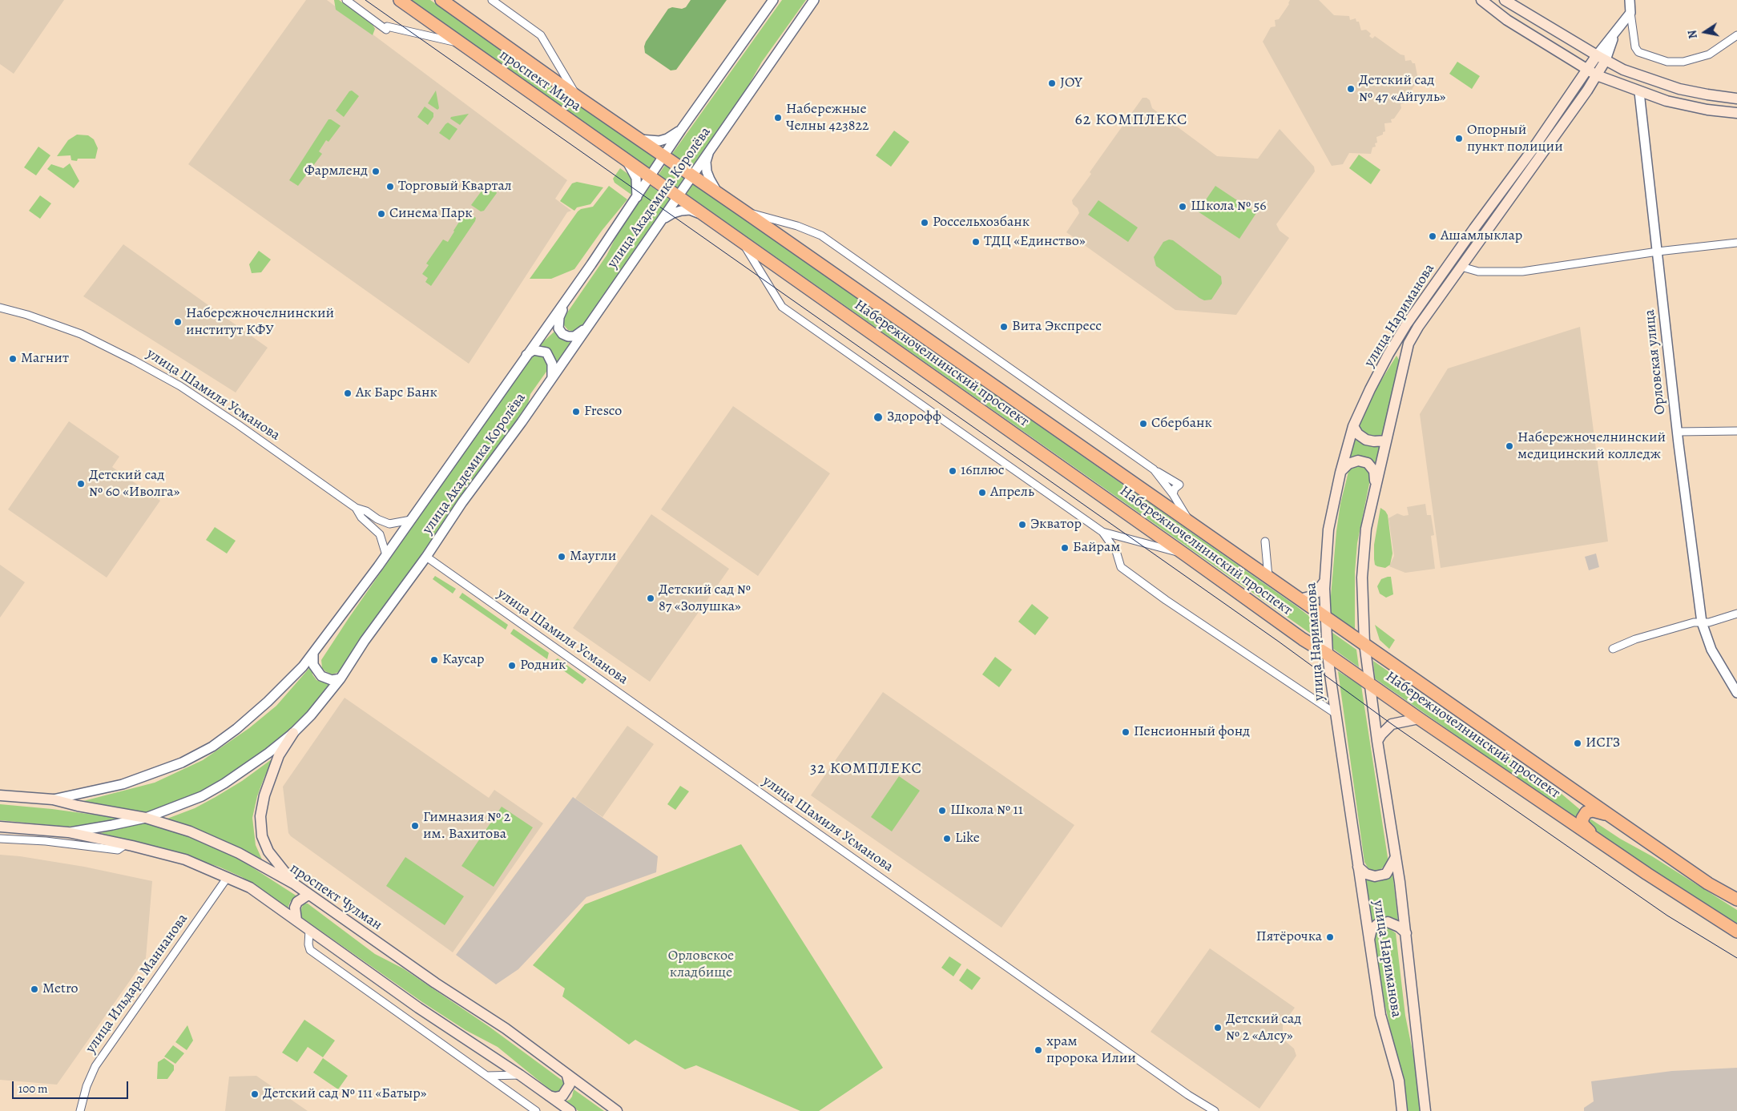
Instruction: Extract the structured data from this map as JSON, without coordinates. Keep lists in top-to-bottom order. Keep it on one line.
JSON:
{"streets":{"main road":["проспект Мира","улица Нариманова","Набережночелнинский проспект","проспект Чулман"],"street":["улица Академика Королёва","Орловская улица","улица Шамиля Усманова","улица Ильдара Маннанова"]},"crossings":[["проспект Мира","улица Академика Королёва"],["проспект Мира","Набережночелнинский проспект"],["улица Академика Королёва","Набережночелнинский проспект"],["улица Академика Королёва","улица Шамиля Усманова"],["улица Академика Королёва","проспект Чулман"],["улица Нариманова","Набережночелнинский проспект"]],"districts":["62 КОМПЛЕКС","32 КОМПЛЕКС"],"parks":["Орловское кладбище"],"places":["JOY","Детский сад № 47 «Айгуль»","Набережные Челны 423822","Опорный пункт полиции","Фармленд","Торговый Квартал","Школа № 56","Синема Парк","Россельхозбанк","Ашамлыклар","ТДЦ «Единство»","Набережночелнинский институт КФУ","Вита Экспресс","Магнит","Ак Барс Банк","Fresco","Здорофф","Сбербанк","Набережночелнинский медицинский колледж","16плюс","Детский сад № 60 «Иволга»","Апрель","Экватор","Байрам","Маугли","Детский сад № 87 «Золушка»","Каусар","Родник","Пенсионный фонд","ИСГЗ","Школа № 11","Гимназия № 2 им. Вахитова","Like","Пятёрочка","Metro","Детский сад № 2 «Алсу»","храм пророка Илии","Детский сад № 111 «Батыр»"],"scale_bar":"100 m","north":"left"}
